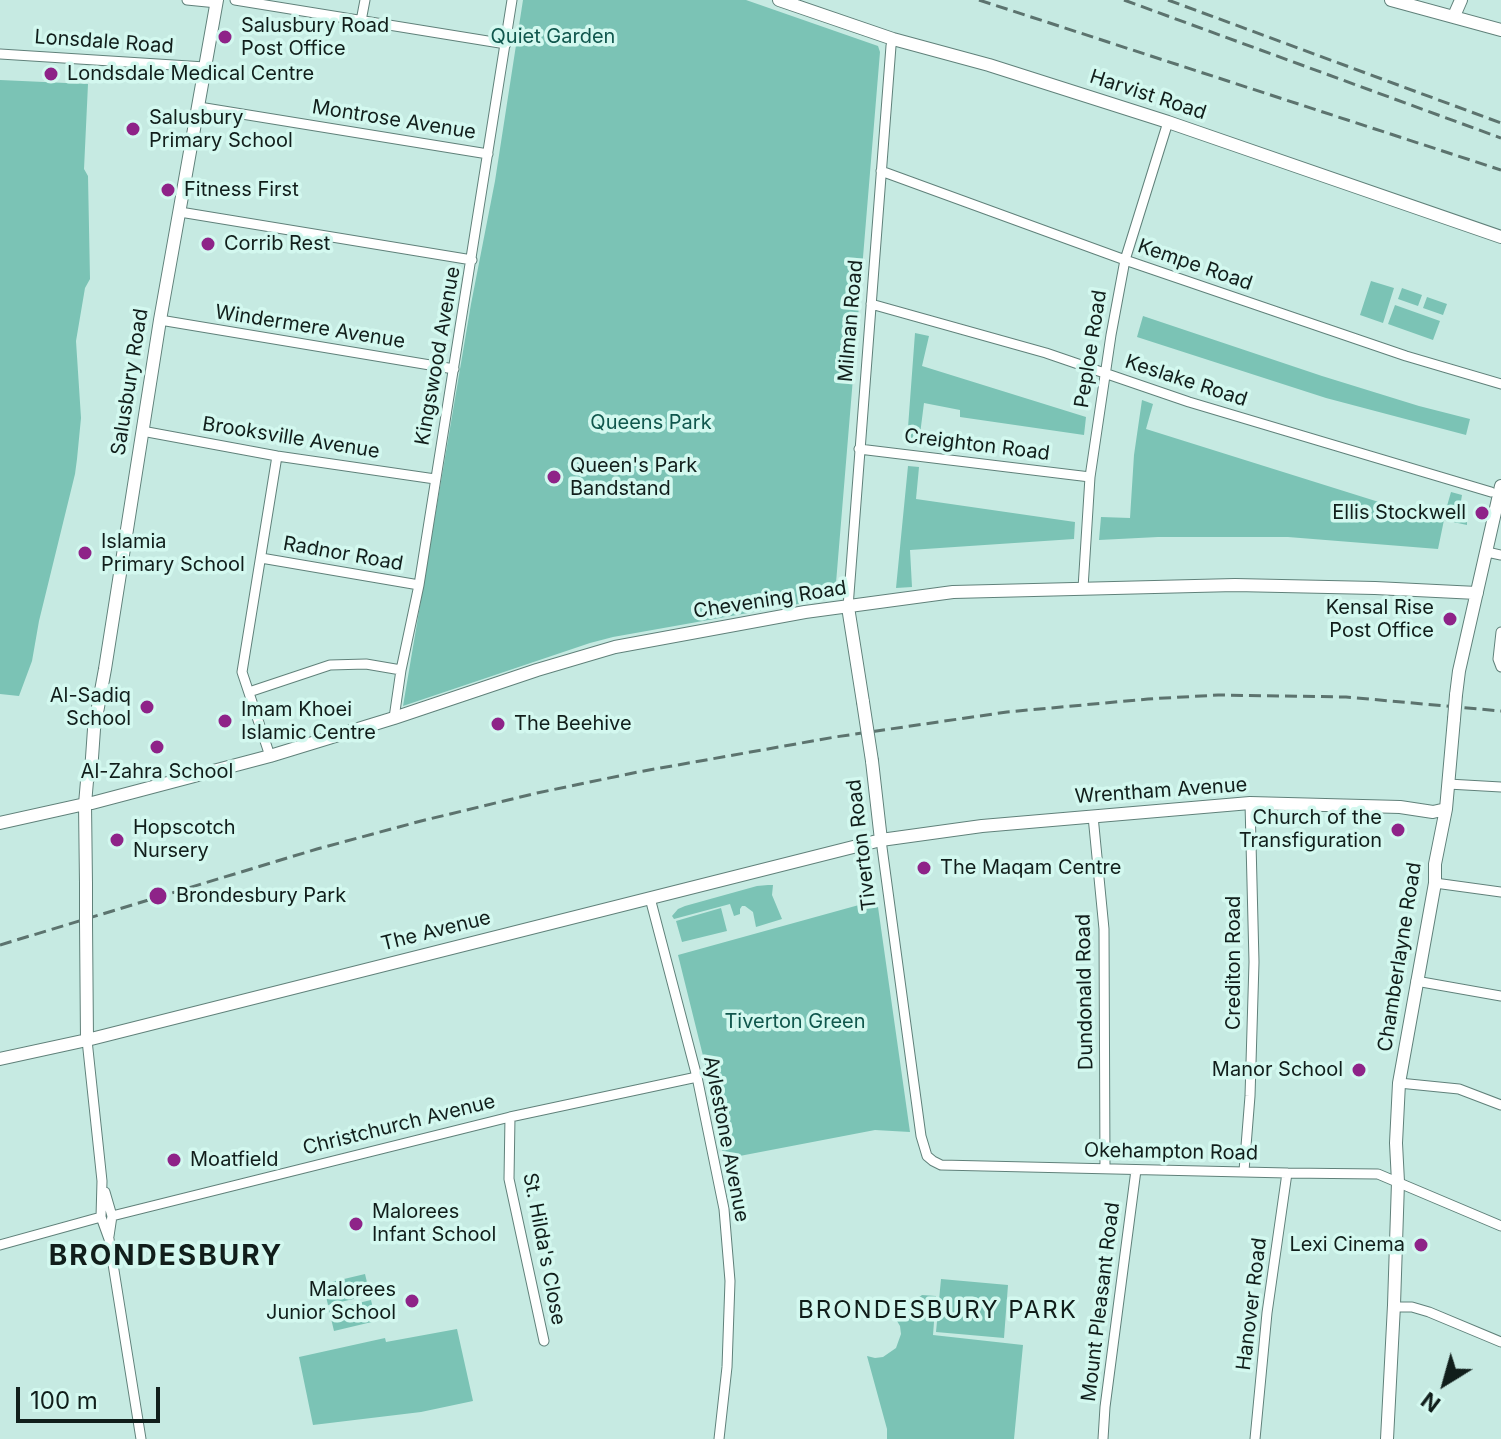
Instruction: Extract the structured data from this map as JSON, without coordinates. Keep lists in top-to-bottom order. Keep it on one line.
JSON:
{"streets":{"street":["Lonsdale Road","Harvist Road","Montrose Avenue","Kempe Road","Milman Road","Windermere Avenue","Peploe Road","Kingswood Avenue","Keslake Road","Salusbury Road","Brooksville Avenue","Creighton Road","Radnor Road","Chevening Road","Wrentham Avenue","Tiverton Road","The Avenue","Chamberlayne Road","Crediton Road","Dundonald Road","Christchurch Avenue","Aylestone Avenue","Okehampton Road","St. Hilda's Close","Mount Pleasant Road","Hanover Road"]},"crossings":[["Lonsdale Road","Salusbury Road"],["Harvist Road","Milman Road"],["Harvist Road","Peploe Road"],["Montrose Avenue","Kingswood Avenue"],["Montrose Avenue","Salusbury Road"],["Kempe Road","Milman Road"],["Kempe Road","Peploe Road"],["Milman Road","Keslake Road"],["Milman Road","Creighton Road"],["Milman Road","Chevening Road"],["Milman Road","Tiverton Road"],["Windermere Avenue","Kingswood Avenue"],["Windermere Avenue","Salusbury Road"],["Peploe Road","Keslake Road"],["Peploe Road","Creighton Road"],["Peploe Road","Chevening Road"],["Kingswood Avenue","Brooksville Avenue"],["Kingswood Avenue","Radnor Road"],["Kingswood Avenue","Chevening Road"],["Keslake Road","Chamberlayne Road"],["Salusbury Road","Brooksville Avenue"],["Salusbury Road","Chevening Road"],["Chevening Road","Tiverton Road"],["Chevening Road","Chamberlayne Road"],["Wrentham Avenue","Tiverton Road"],["Wrentham Avenue","The Avenue"],["Wrentham Avenue","Chamberlayne Road"],["Wrentham Avenue","Crediton Road"],["Wrentham Avenue","Dundonald Road"],["Tiverton Road","The Avenue"],["Tiverton Road","Okehampton Road"],["The Avenue","Aylestone Avenue"],["Chamberlayne Road","Okehampton Road"],["Crediton Road","Okehampton Road"],["Dundonald Road","Okehampton Road"],["Christchurch Avenue","Aylestone Avenue"],["Christchurch Avenue","St. Hilda's Close"],["Okehampton Road","Mount Pleasant Road"],["Okehampton Road","Hanover Road"]],"districts":["BRONDESBURY","BRONDESBURY PARK"],"parks":["Quiet Garden","Queens Park","Tiverton Green"],"places":["Salusbury Road Post Office","Londsdale Medical Centre","Salusbury Primary School","Fitness First","Corrib Rest","Queen's Park Bandstand","Ellis Stockwell","Islamia Primary School","Kensal Rise Post Office","Al-Sadiq School","Imam Khoei Islamic Centre","The Beehive","Al-Zahra School","Church of the Transfiguration","Hopscotch Nursery","The Maqam Centre","Brondesbury Park","Manor School","Moatfield","Malorees Infant School","Lexi Cinema","Malorees Junior School"],"scale_bar":"100 m","north":"bottom left"}
